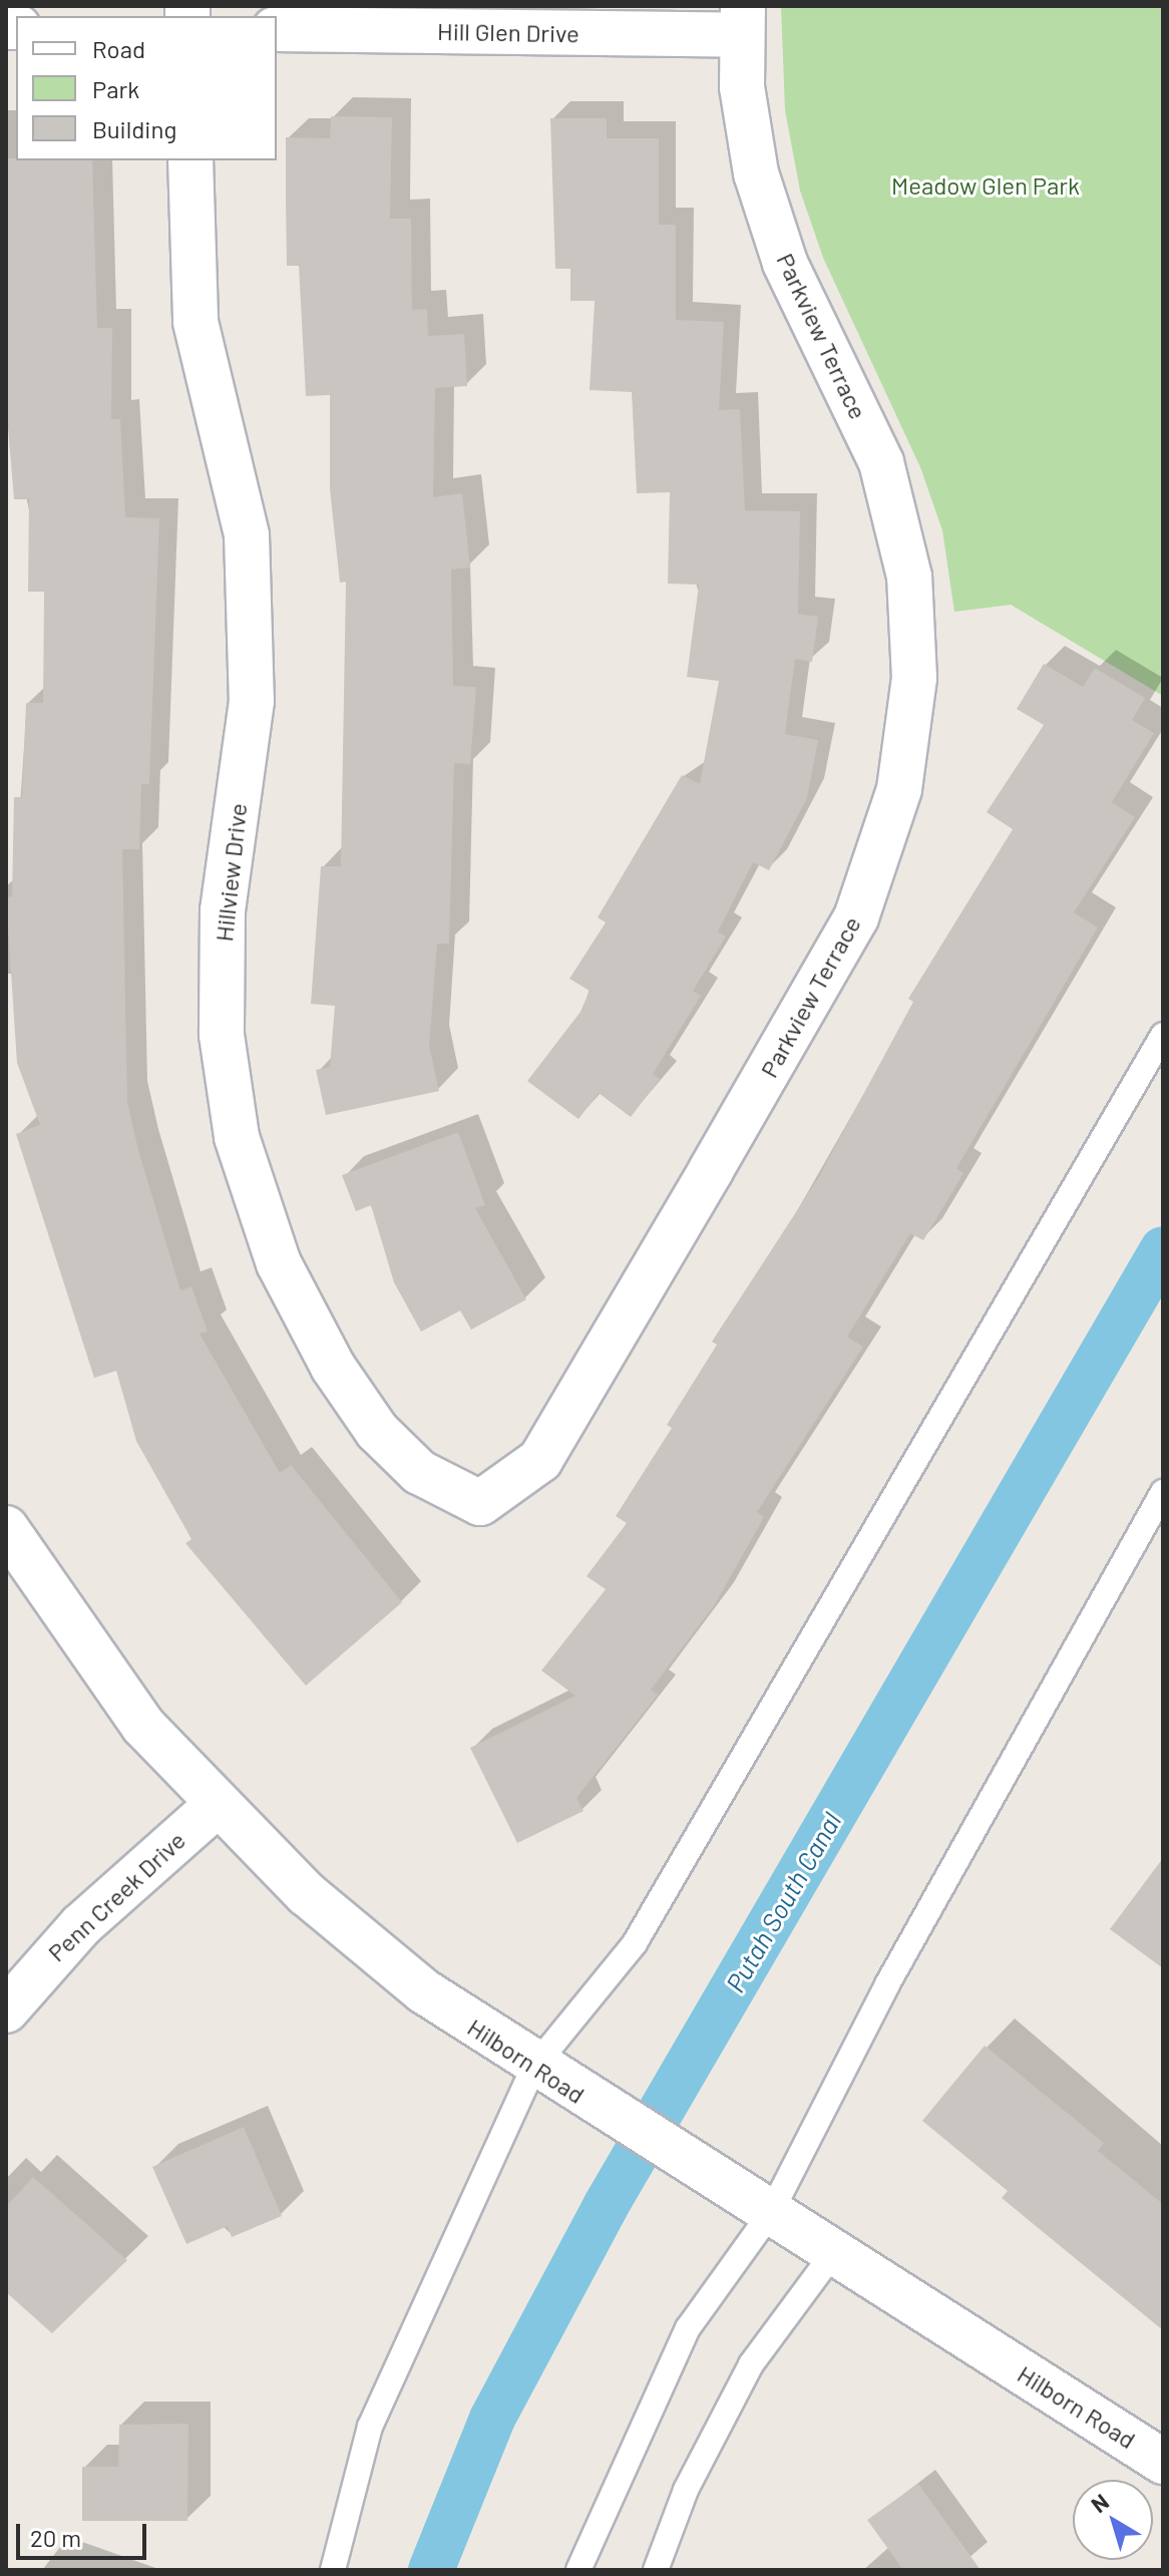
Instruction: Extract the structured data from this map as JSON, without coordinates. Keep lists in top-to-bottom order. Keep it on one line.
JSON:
{"streets":{"street":["Hill Glen Drive","Parkview Terrace","Hillview Drive","Penn Creek Drive","Hilborn Road"]},"crossings":[["Hill Glen Drive","Parkview Terrace"],["Parkview Terrace","Hillview Drive"],["Penn Creek Drive","Hilborn Road"]],"water":["Putah South Canal"],"parks":["Meadow Glen Park"],"legend":["Road","Park","Building"],"scale_bar":"20 m","north":"top left"}
